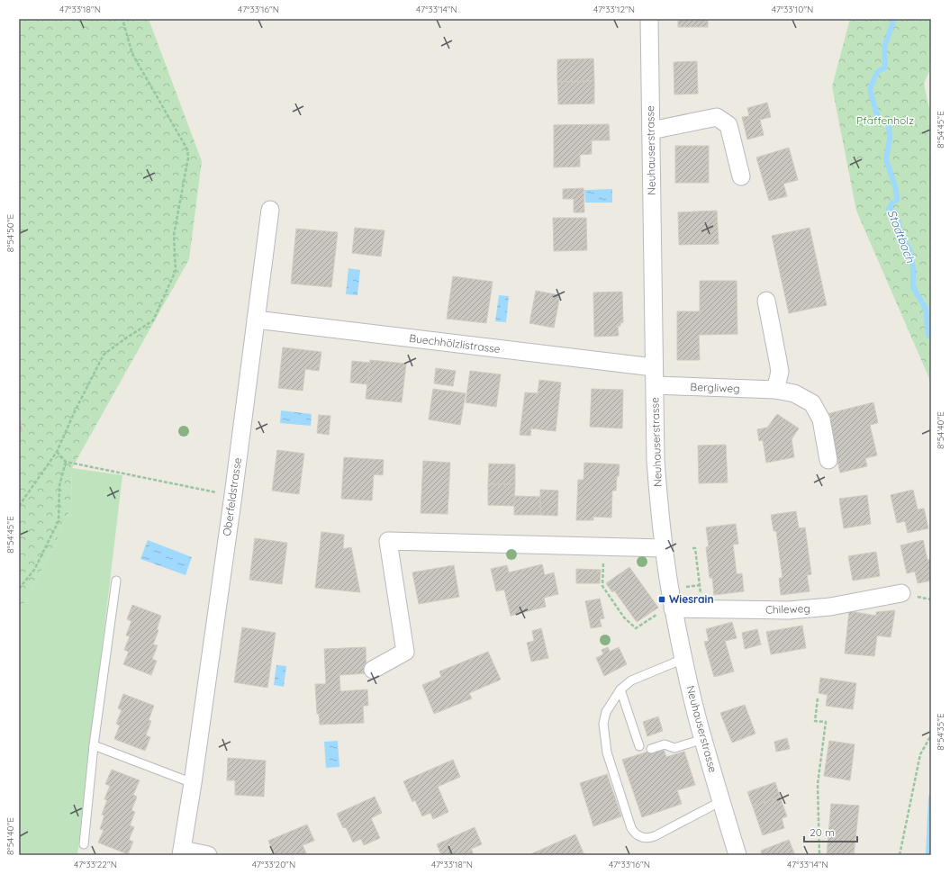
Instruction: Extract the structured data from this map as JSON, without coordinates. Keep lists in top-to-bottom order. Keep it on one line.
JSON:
{"streets":{"street":["Neuhauserstrasse","Buechhölzlistrasse","Bergliweg","Oberfeldstrasse","Chileweg"]},"crossings":[["Neuhauserstrasse","Buechhölzlistrasse"],["Neuhauserstrasse","Bergliweg"],["Neuhauserstrasse","Chileweg"],["Buechhölzlistrasse","Oberfeldstrasse"]],"water":["Stadtbach"],"parks":["Pfaffenholz"],"places":{"transit":["Wiesrain"]},"scale_bar":"20 m","coordinates":["47°33'18\"N","47°33'16\"N","47°33'14\"N","47°33'12\"N","47°33'10\"N","8°54'45\"E","8°54'50\"E","8°54'40\"E","8°54'35\"E","47°33'22\"N","47°33'20\"N"]}
